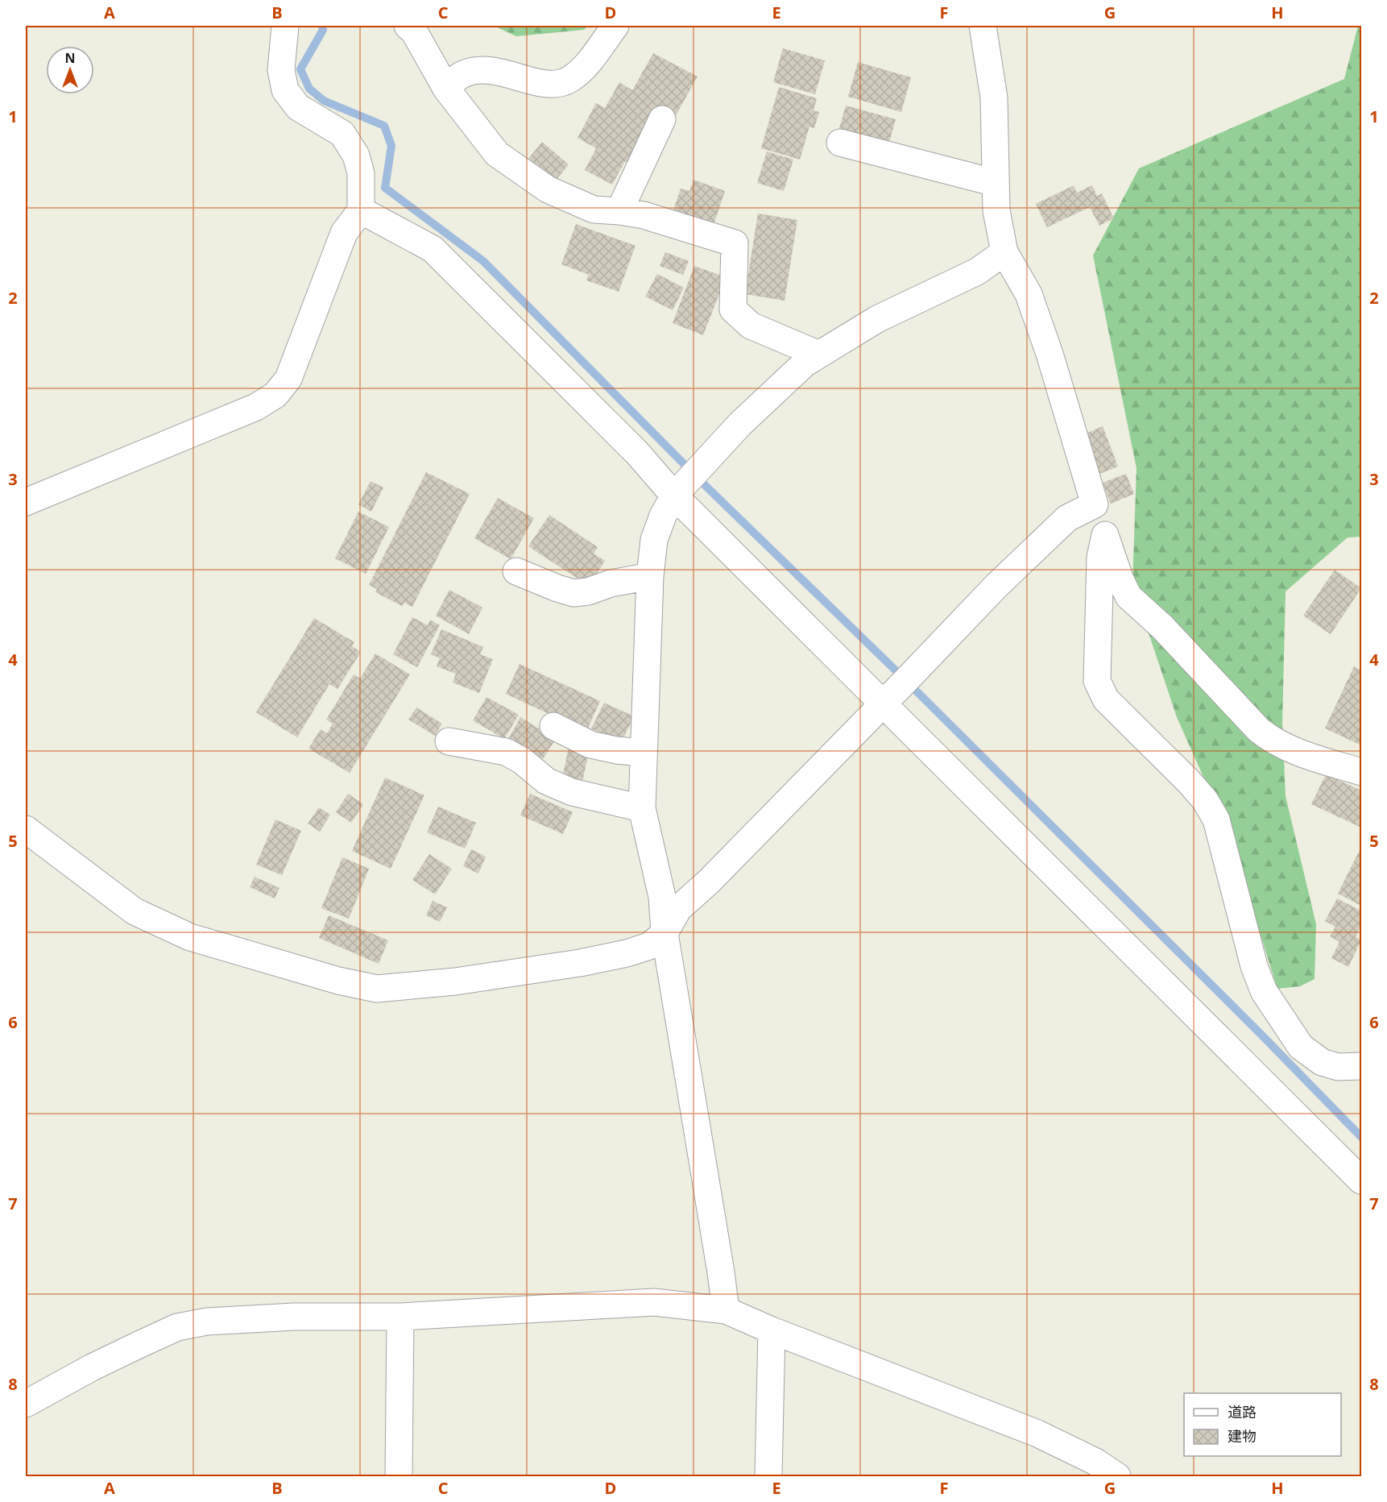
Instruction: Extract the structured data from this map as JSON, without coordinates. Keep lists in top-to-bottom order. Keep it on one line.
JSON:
{"legend":["道路","建物"],"north":"top","grid":{"columns":["A","B","C","D","E","F","G","H"],"rows":["1","2","3","4","5","6","7","8"]}}
